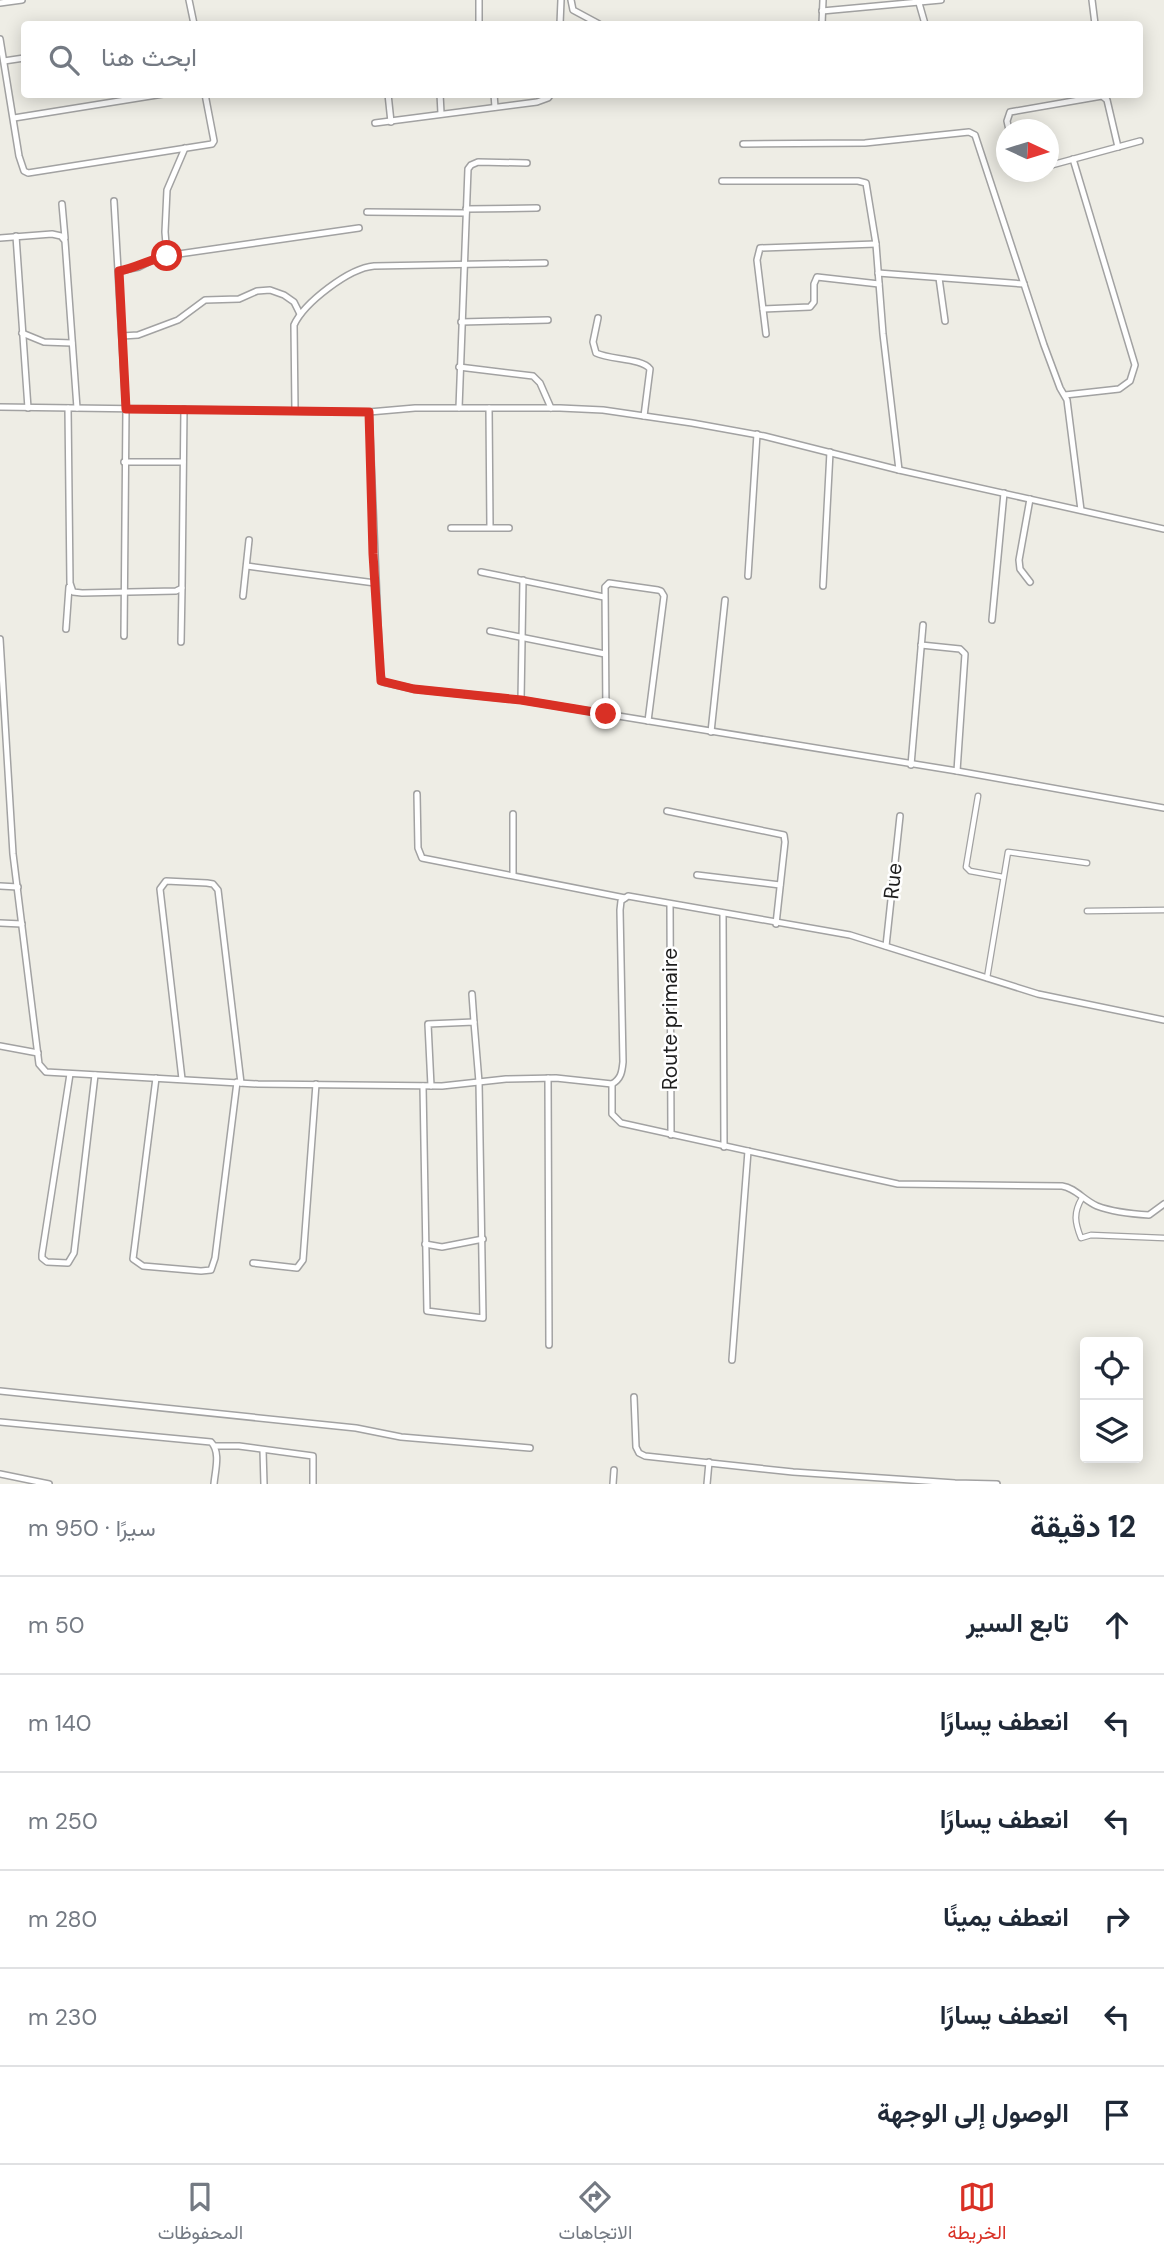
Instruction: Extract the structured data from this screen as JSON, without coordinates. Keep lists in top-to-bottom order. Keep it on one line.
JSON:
{"streets":{"street":["Rue","Route primaire"]},"north":"right","page":{"search":"ابحث هنا","heading":["12 دقيقة","سيرًا · 950 m"],"list":[["تابع السير","50 m"],["انعطف يسارًا","140 m"],["انعطف يسارًا","250 m"],["انعطف يمينًا","280 m"],["انعطف يسارًا","230 m"],"الوصول إلى الوجهة"],"nav":["الخريطة","الاتجاهات","المحفوظات"]}}
